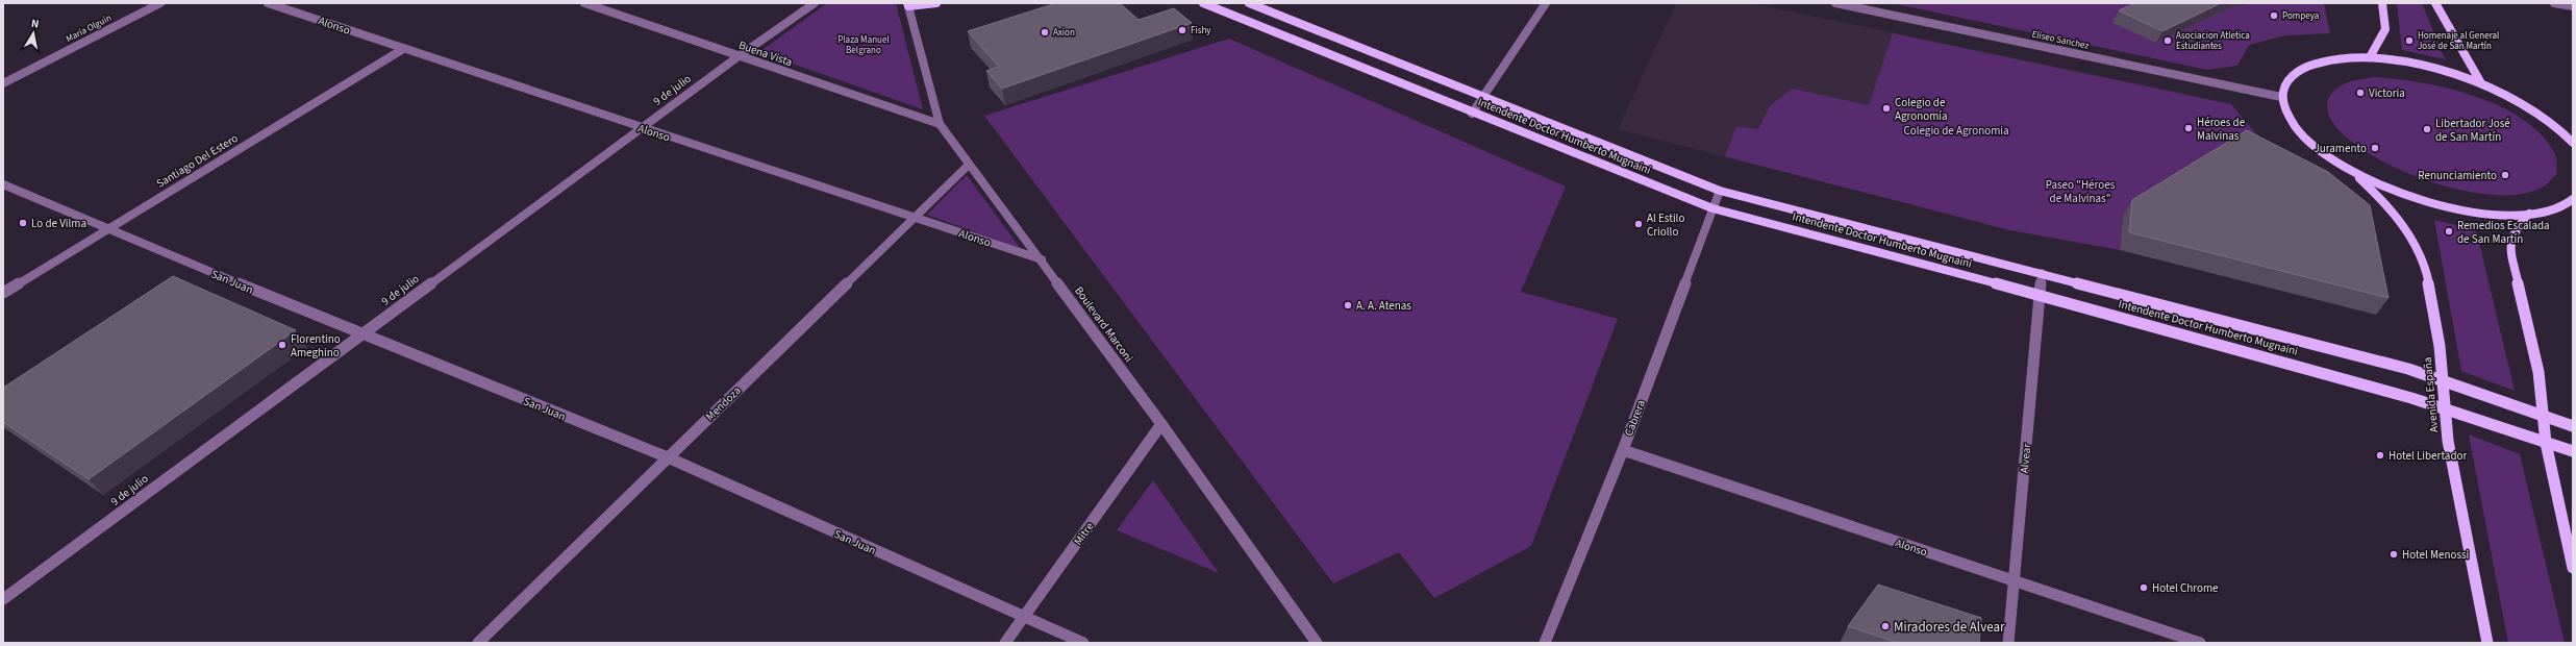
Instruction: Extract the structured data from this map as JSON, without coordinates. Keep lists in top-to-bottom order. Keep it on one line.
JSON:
{"streets":{"main road":["Intendente Doctor Humberto Mugnaini","Avenida España"],"street":["Alonso","María Olguín","Eliseo Sanchez","Buena Vista","9 de julio","Santiago Del Estero","San Juan","Boulevard Marconi","Mendoza","Cabrera","Alvear","Mitre"]},"crossings":[["Alonso","9 de julio"],["Alonso","Santiago Del Estero"],["Alonso","Boulevard Marconi"],["Alonso","Mendoza"],["Alonso","Cabrera"],["Alonso","Alvear"],["Buena Vista","9 de julio"],["Buena Vista","Boulevard Marconi"],["9 de julio","San Juan"],["Intendente Doctor Humberto Mugnaini","Avenida España"],["Intendente Doctor Humberto Mugnaini","Cabrera"],["Intendente Doctor Humberto Mugnaini","Alvear"],["Santiago Del Estero","San Juan"],["San Juan","Mendoza"],["San Juan","Mitre"],["Boulevard Marconi","Mendoza"],["Boulevard Marconi","Mitre"]],"parks":["Plaza Manuel Belgrano","Colegio de Agronomia","Paseo \"Héroes de Malvinas\""],"places":["Pompeya","Fishy","Axion","Asociacion Atletica Estudiantes","Homenaje al General José de San Martín","Victoria","Colegio de Agronomía","Héroes de Malvinas","Libertador José de San Martín","Juramento","Renunciamiento","Lo de Vilma","Al Estilo Criollo","Remedios Escalada de San Martín","A. A. Atenas","Florentino Ameghino","Hotel Libertador","Hotel Menossi","Hotel Chrome","Miradores de Alvear"],"north":"top"}
